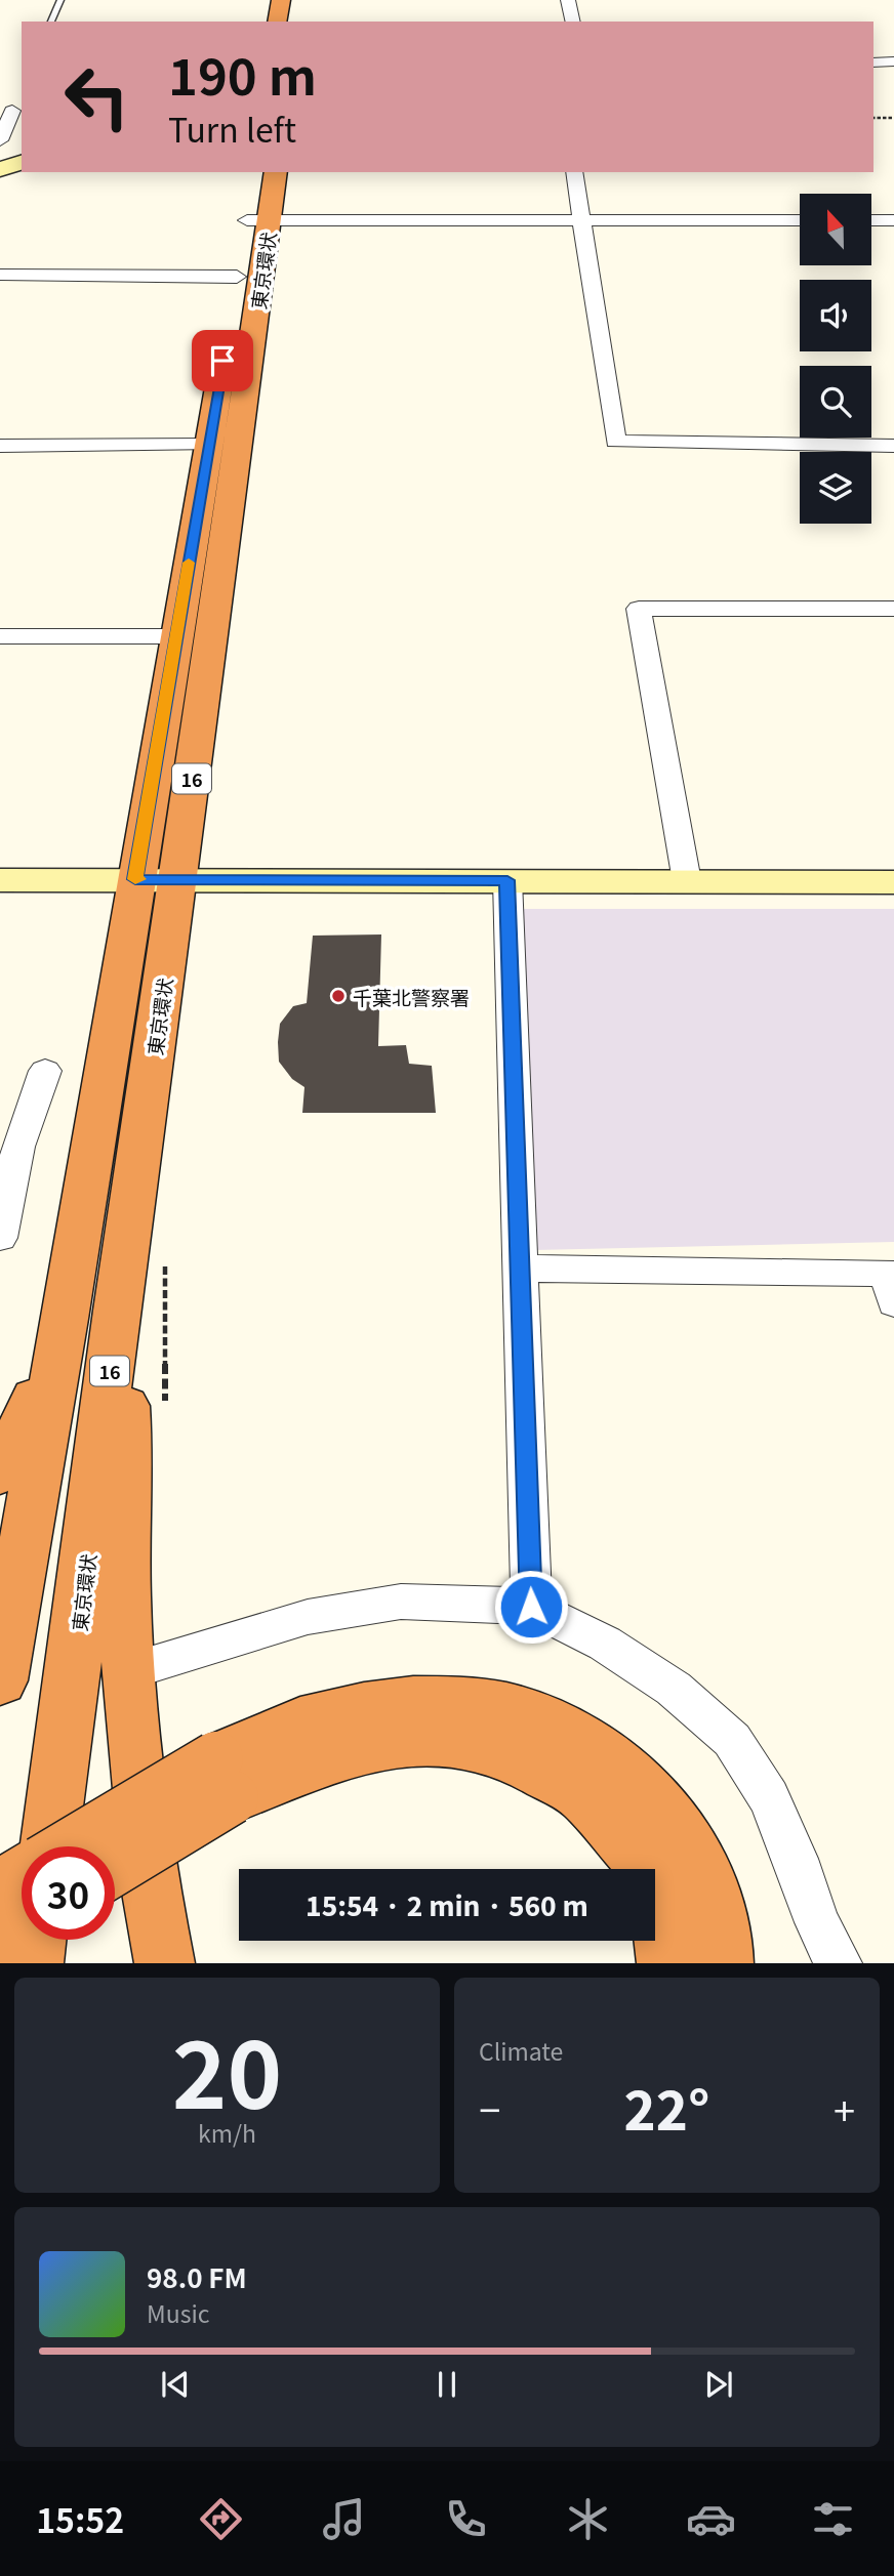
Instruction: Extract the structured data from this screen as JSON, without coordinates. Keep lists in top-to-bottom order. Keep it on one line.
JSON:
{"streets":{"highway":["東京環状","16"]},"places":["千葉北警察署"],"north":"top","page":{"turn":["190 m","Turn left"],"limit":"30","trip":"15:54 · 2 min · 560 m","tile":[["20","km/h"],"Climate"],"heat":["−","22°","+"],"song":["98.0 FM","Music"],"tabs":"15:52"}}
